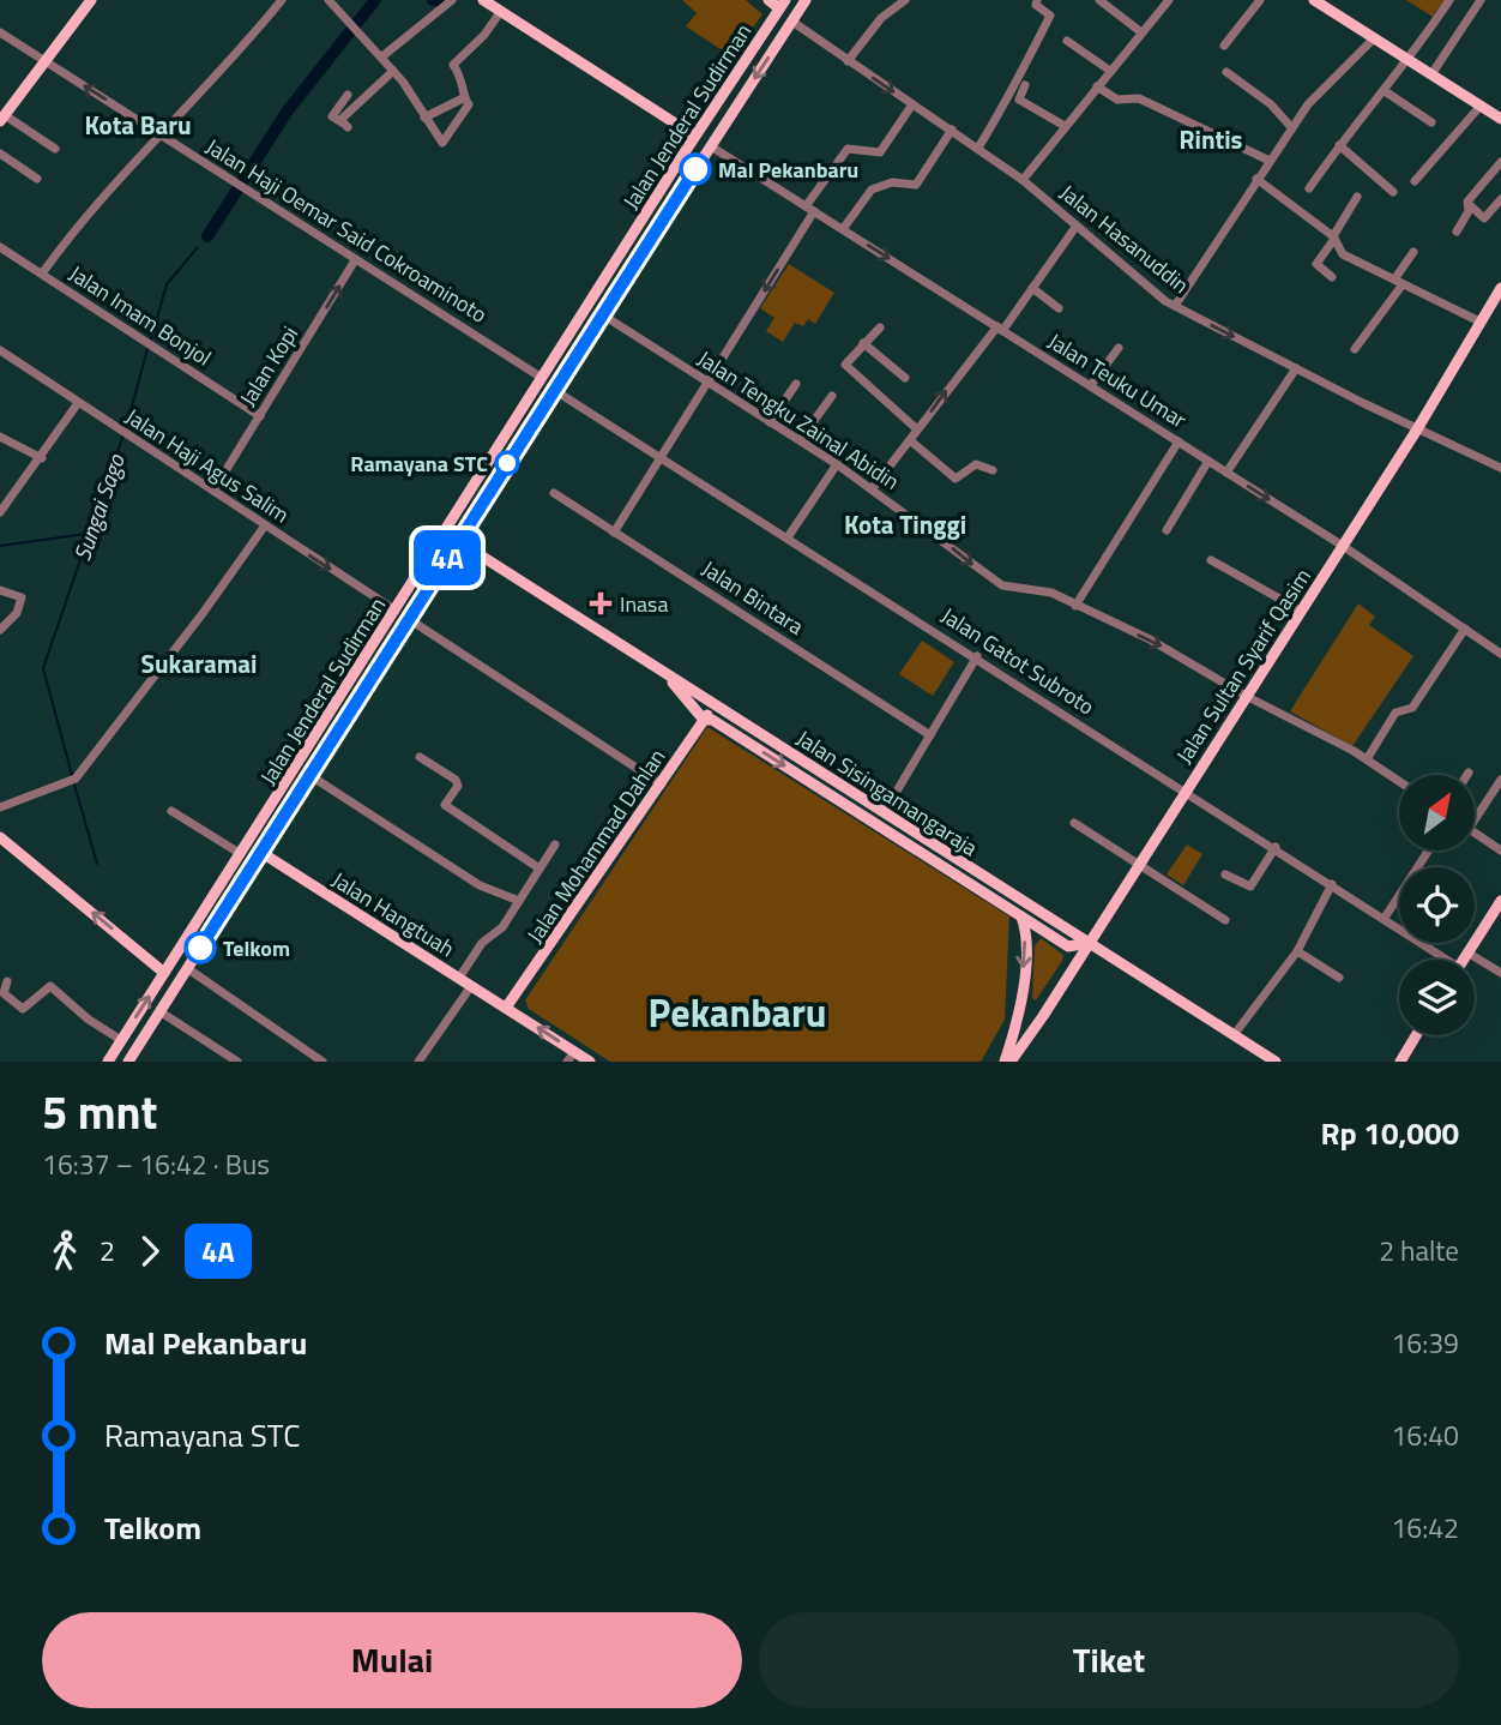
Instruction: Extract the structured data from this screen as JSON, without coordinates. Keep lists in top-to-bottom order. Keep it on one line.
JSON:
{"streets":{"main road":["Jalan Jenderal Sudirman","Jalan Sultan Syarif Qasim","Jalan Sisingamangaraja","Jalan Mohammad Dahlan","Jalan Hangtuah"],"street":["Jalan Haji Oemar Said Cokroaminoto","Jalan Hasanuddin","Jalan Imam Bonjol","Jalan Kopi","Jalan Teuku Umar","Jalan Tengku Zainal Abidin","Jalan Haji Agus Salim","Jalan Bintara","Jalan Gatot Subroto"]},"crossings":[["Jalan Jenderal Sudirman","Jalan Haji Oemar Said Cokroaminoto"],["Jalan Jenderal Sudirman","Jalan Hasanuddin"],["Jalan Jenderal Sudirman","Jalan Teuku Umar"],["Jalan Jenderal Sudirman","Jalan Tengku Zainal Abidin"],["Jalan Jenderal Sudirman","Jalan Haji Agus Salim"],["Jalan Jenderal Sudirman","Jalan Gatot Subroto"],["Jalan Jenderal Sudirman","Jalan Sisingamangaraja"],["Jalan Jenderal Sudirman","Jalan Hangtuah"],["Jalan Haji Oemar Said Cokroaminoto","Jalan Kopi"],["Jalan Hasanuddin","Jalan Sultan Syarif Qasim"],["Jalan Imam Bonjol","Jalan Kopi"],["Jalan Kopi","Jalan Haji Agus Salim"],["Jalan Teuku Umar","Jalan Sultan Syarif Qasim"],["Jalan Tengku Zainal Abidin","Jalan Sultan Syarif Qasim"],["Jalan Gatot Subroto","Jalan Sultan Syarif Qasim"],["Jalan Sultan Syarif Qasim","Jalan Sisingamangaraja"],["Jalan Sisingamangaraja","Jalan Mohammad Dahlan"],["Jalan Mohammad Dahlan","Jalan Hangtuah"]],"one_way":["Jalan Kopi","Jalan Tengku Zainal Abidin"],"districts":["Kota Baru","Rintis","Kota Tinggi","Sukaramai","Pekanbaru"],"water":["Sungai Sago"],"places":{"other":["Mal Pekanbaru","Ramayana STC","Telkom"],"health":["Inasa"]},"lines":["bus line 4A"],"north":"top right","page":{"on_map":"4A","heading":["5 mnt","16:37 – 16:42 · Bus","Rp 10,000"],"legs":["2","4A","2 halte"],"list":[{"name":"Mal Pekanbaru","value":"16:39"},{"name":"Ramayana STC","value":"16:40"},{"name":"Telkom","value":"16:42"}],"buttons":["Mulai","Tiket"]}}
